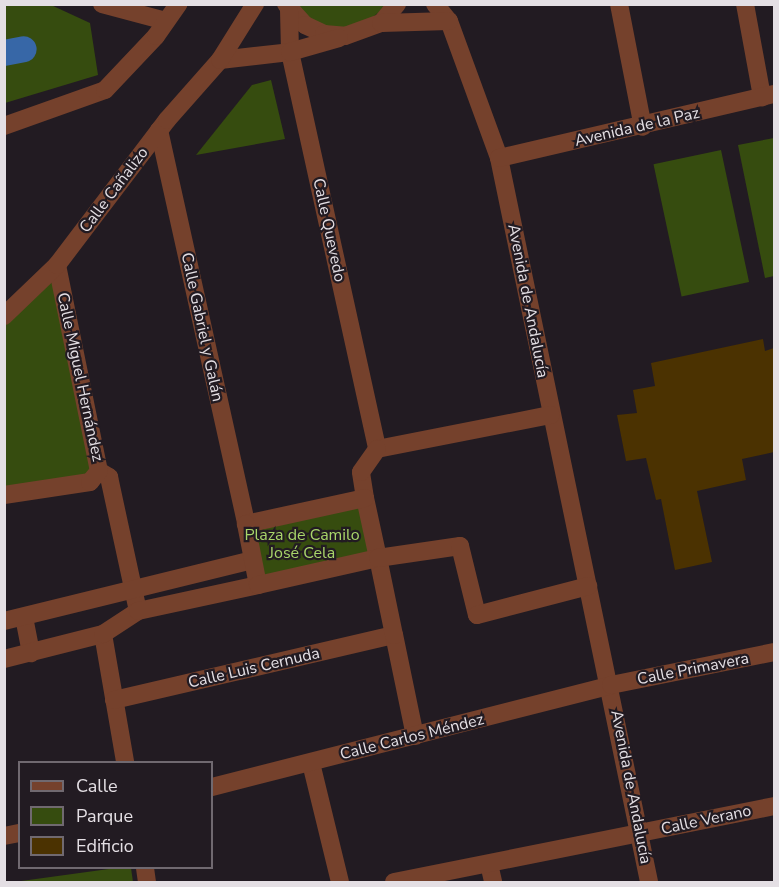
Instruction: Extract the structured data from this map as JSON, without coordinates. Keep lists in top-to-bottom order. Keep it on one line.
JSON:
{"streets":{"street":["Avenida de la Paz","Calle Cañalizo","Calle Quevedo","Avenida de Andalucía","Calle Gabriel y Galán","Calle Miguel Hernández","Calle Luis Cernuda","Calle Primavera","Calle Carlos Méndez","Calle Verano"]},"crossings":[["Avenida de la Paz","Avenida de Andalucía"],["Calle Cañalizo","Calle Gabriel y Galán"],["Calle Cañalizo","Calle Miguel Hernández"],["Avenida de Andalucía","Calle Primavera"],["Avenida de Andalucía","Calle Carlos Méndez"],["Avenida de Andalucía","Calle Verano"],["Calle Primavera","Calle Carlos Méndez"]],"parks":["Plaza de Camilo José Cela"],"legend":["Calle","Parque","Edificio"]}
